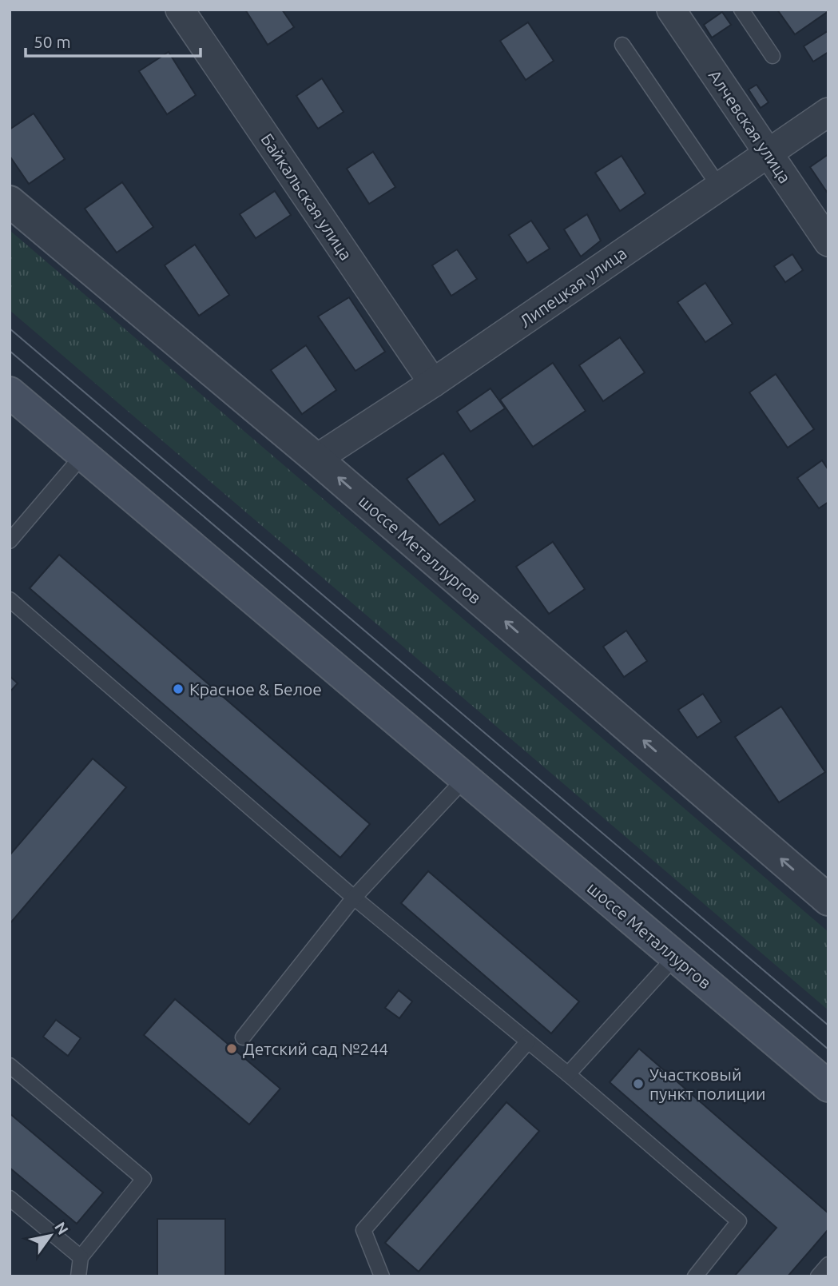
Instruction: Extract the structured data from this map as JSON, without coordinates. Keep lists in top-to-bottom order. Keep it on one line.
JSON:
{"streets":{"main road":["шоссе Металлургов"],"street":["Алчевская улица","Байкальская улица","Липецкая улица"]},"crossings":[["Алчевская улица","Липецкая улица"],["Байкальская улица","Липецкая улица"],["Липецкая улица","шоссе Металлургов"]],"places":["Красное & Белое","Детский сад №244","Участковый пункт полиции"],"scale_bar":"50 m","north":"top right"}
